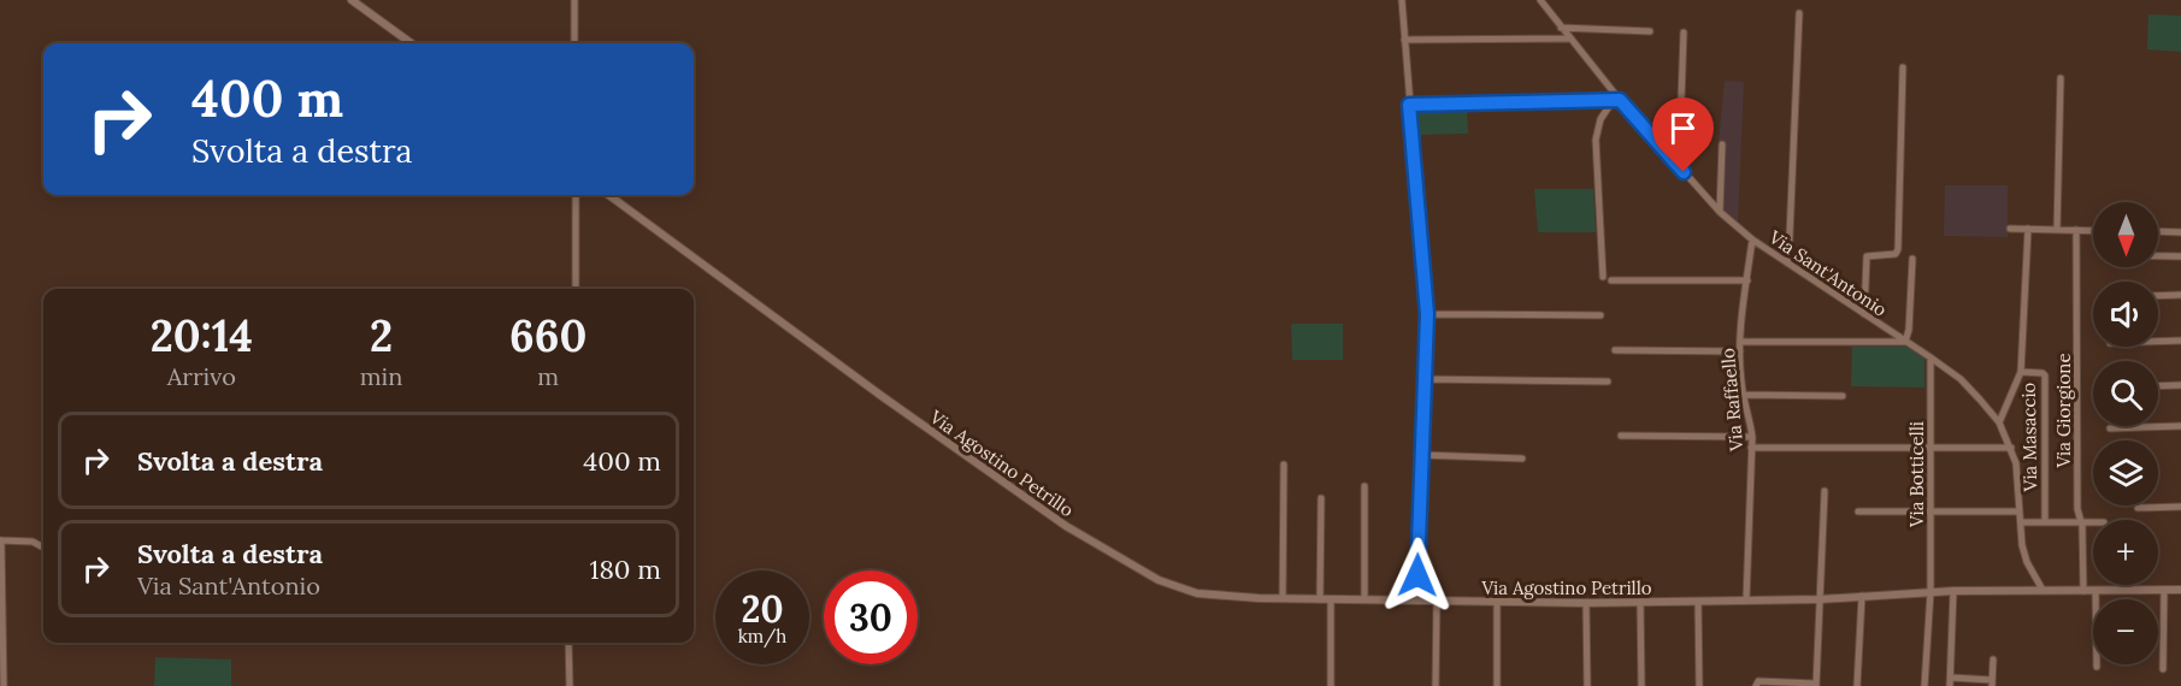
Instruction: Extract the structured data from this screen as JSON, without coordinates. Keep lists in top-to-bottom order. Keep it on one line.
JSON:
{"streets":{"street":["Via Sant'Antonio","Via Raffaello","Via Giorgione","Via Masaccio","Via Agostino Petrillo","Via Botticelli"]},"crossings":[["Via Sant'Antonio","Via Raffaello"],["Via Sant'Antonio","Via Agostino Petrillo"],["Via Sant'Antonio","Via Botticelli"],["Via Raffaello","Via Agostino Petrillo"],["Via Giorgione","Via Agostino Petrillo"],["Via Agostino Petrillo","Via Botticelli"]],"north":"bottom","page":{"turn":["400 m","Svolta a destra"],"map_buttons":["+","−"],"eta":["20:14","Arrivo","2","min","660","m"],"list":[{"name":"Svolta a destra","value":"400 m"},{"name":"Svolta a destra","note":"Via Sant'Antonio","value":"180 m"}],"speed":"20 km/h","limit":"30"}}
